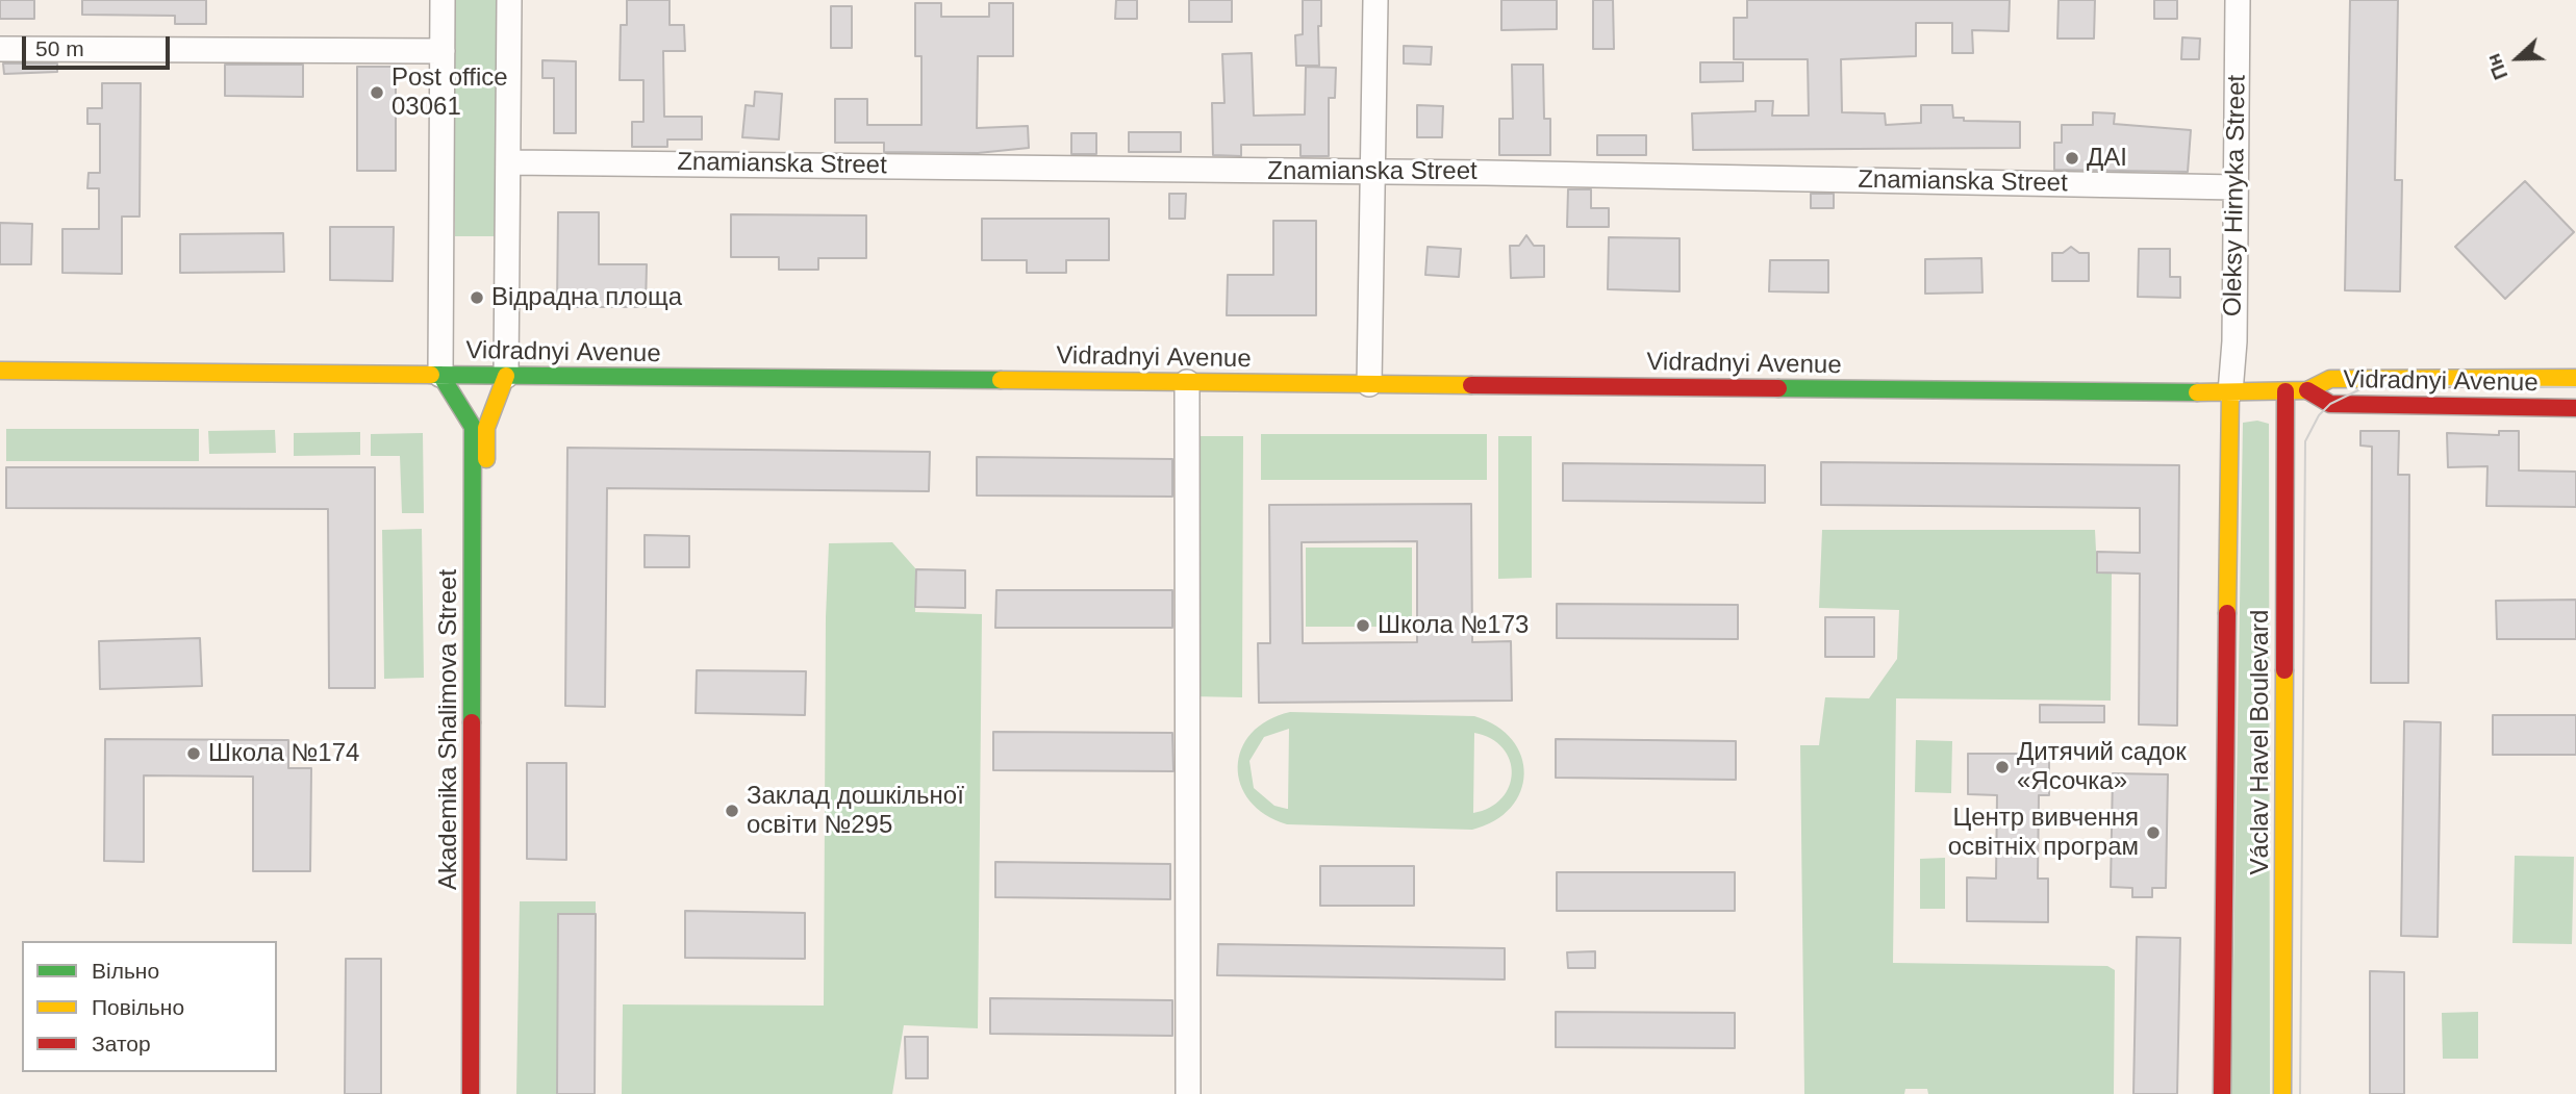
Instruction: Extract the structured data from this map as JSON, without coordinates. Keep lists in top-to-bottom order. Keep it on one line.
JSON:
{"streets":{"main road":["Vidradnyi Avenue","Akademika Shalimova Street","Václav Havel Boulevard"],"street":["Znamianska Street","Oleksy Hirnyka Street"]},"crossings":[["Znamianska Street","Oleksy Hirnyka Street"],["Oleksy Hirnyka Street","Vidradnyi Avenue"],["Oleksy Hirnyka Street","Václav Havel Boulevard"],["Vidradnyi Avenue","Akademika Shalimova Street"],["Vidradnyi Avenue","Václav Havel Boulevard"]],"places":["Post office 03061","ДАІ","Відрадна площа","Школа №173","Школа №174","Дитячий садок «Ясочка»","Заклад дошкільної освіти №295","Центр вивчення освітніх програм"],"legend":["Вільно","Повільно","Затор"],"scale_bar":"50 m","north":"left"}
